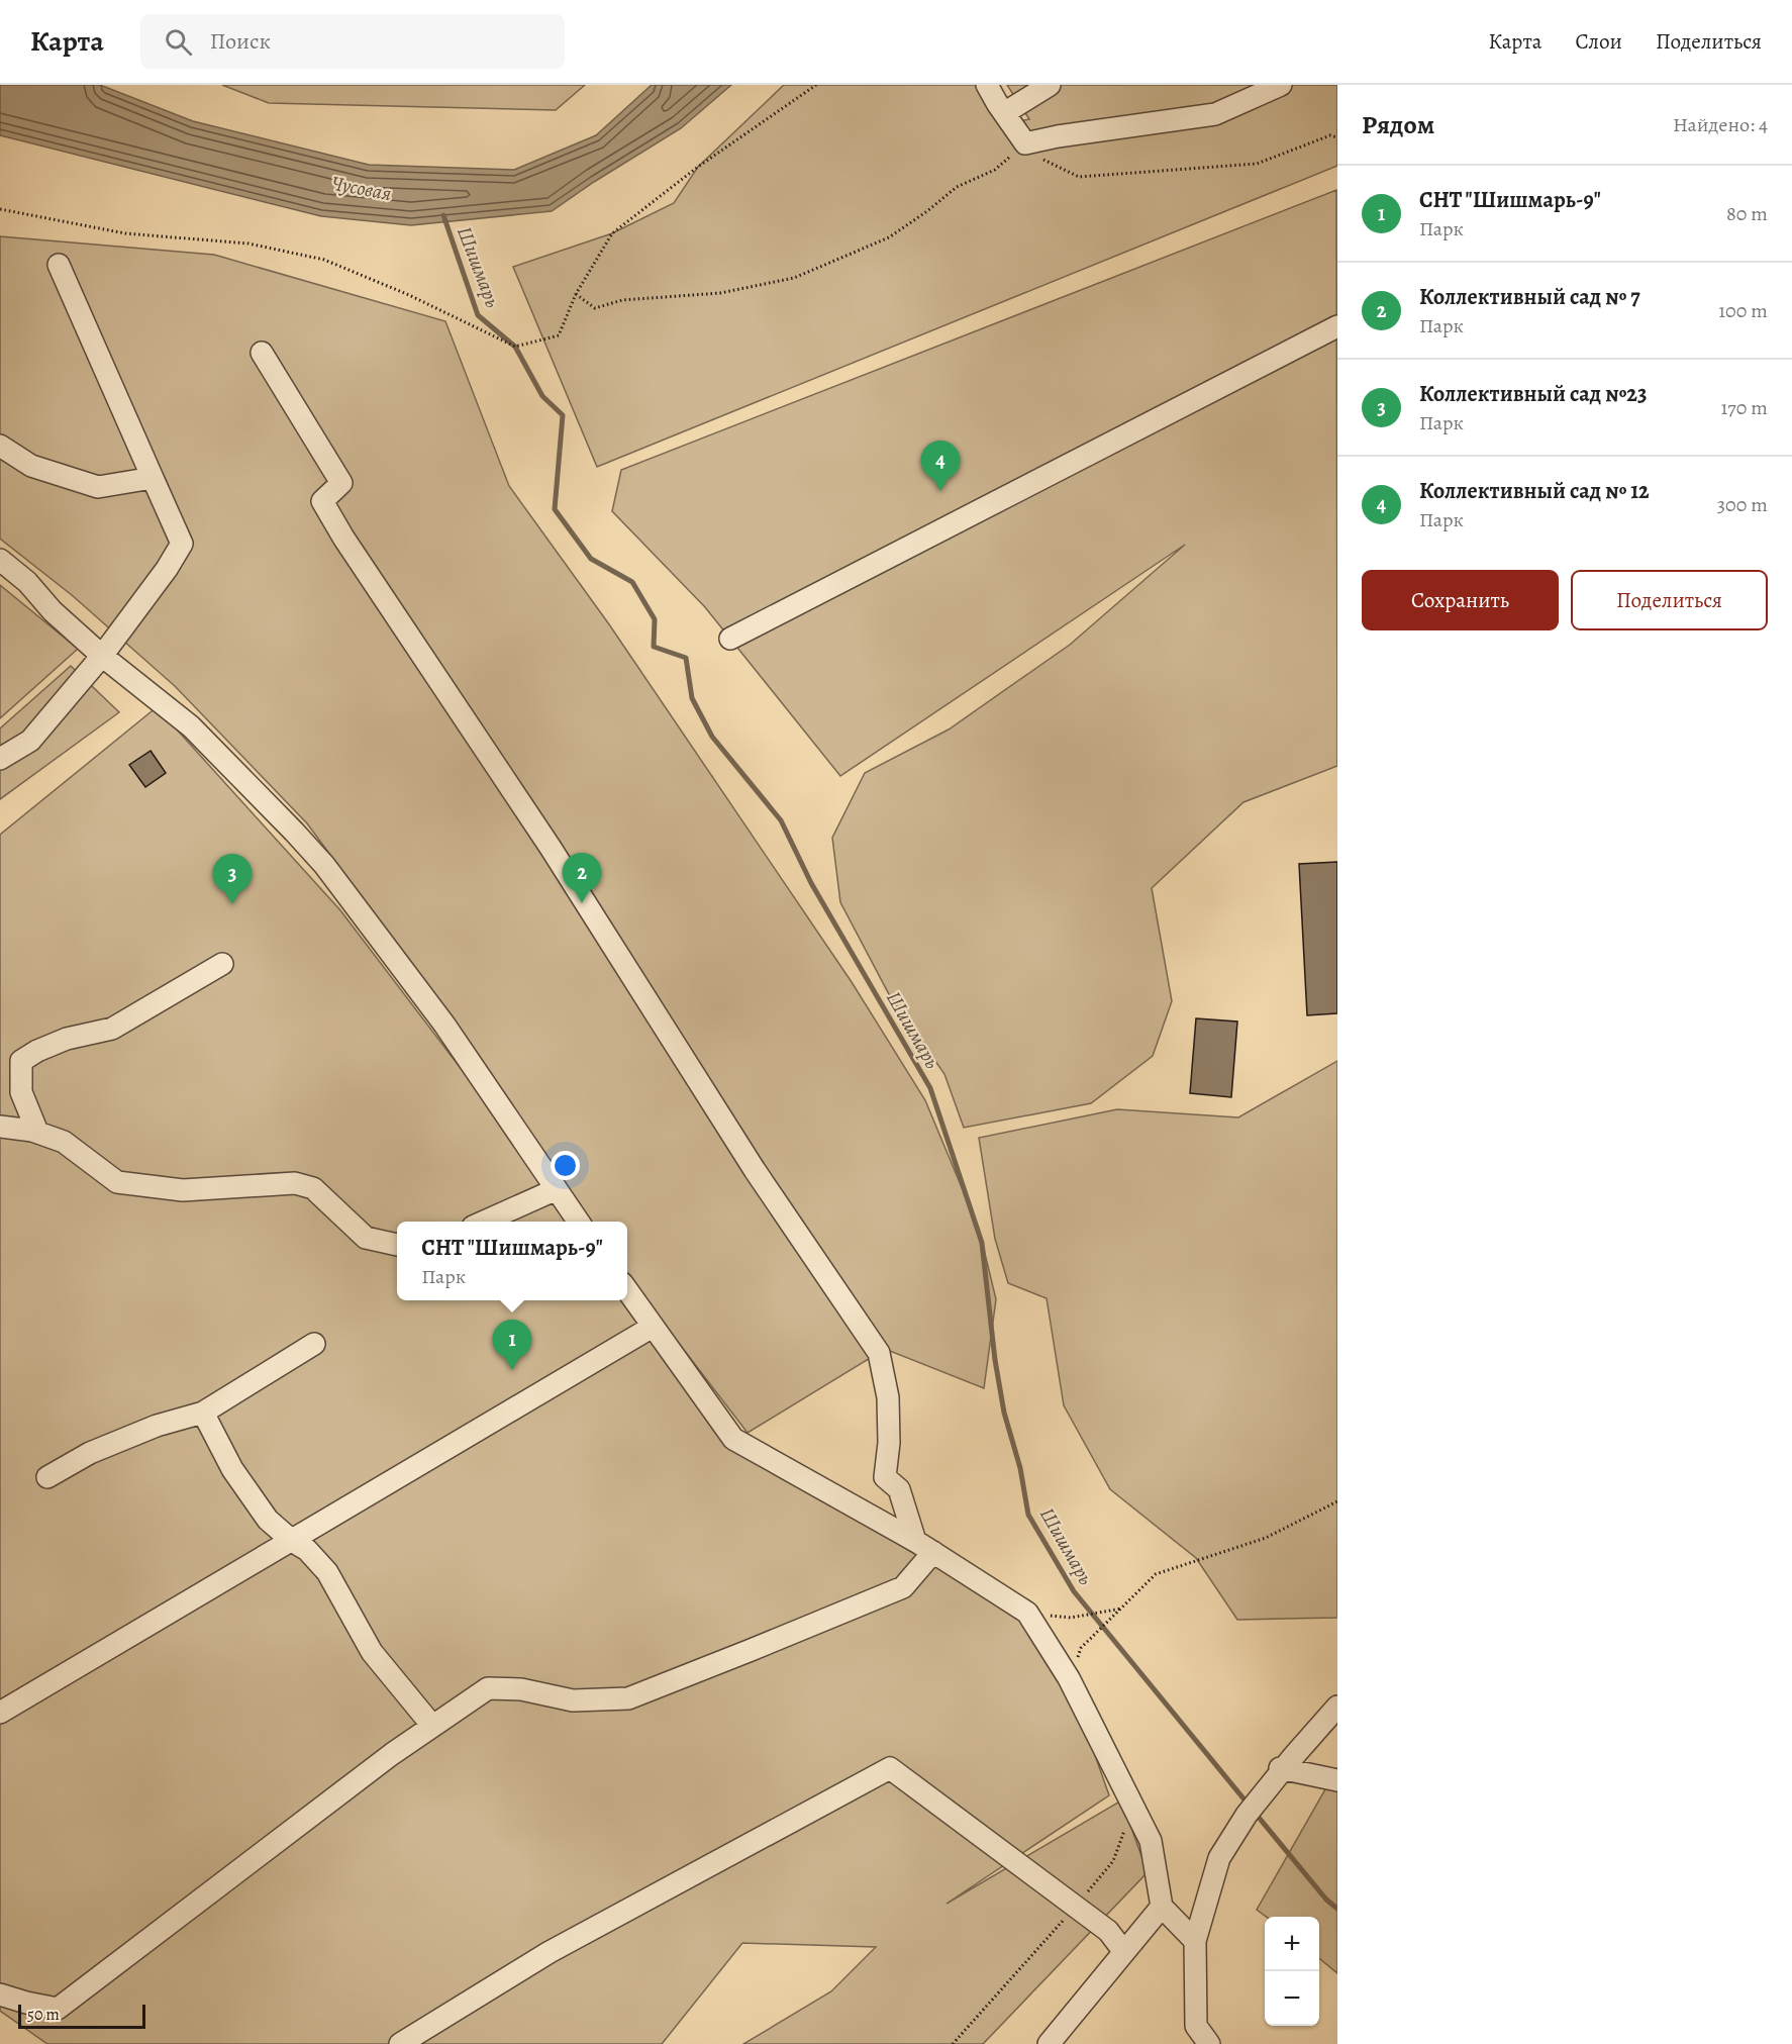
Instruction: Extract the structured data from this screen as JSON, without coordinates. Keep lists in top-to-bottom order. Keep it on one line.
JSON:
{"water":["Чусовая","Шишмарь"],"scale_bar":"50 m","page":{"header":"Карта","search":"Поиск","nav":["Карта","Слои","Поделиться"],"heading":["Рядом","Найдено: 4"],"list":[{"mark":"1","name":"СНТ \"Шишмарь-9\"","note":"Парк","value":"80 m"},{"mark":"2","name":"Коллективный сад № 7","note":"Парк","value":"100 m"},{"mark":"3","name":"Коллективный сад №23","note":"Парк","value":"170 m"},{"mark":"4","name":"Коллективный сад № 12","note":"Парк","value":"300 m"}],"pins":["4","2","3","1"],"buttons":["Сохранить","Поделиться"],"popup":["СНТ \"Шишмарь-9\"","Парк"],"map_buttons":["+","−"],"scale":"50 m"}}
